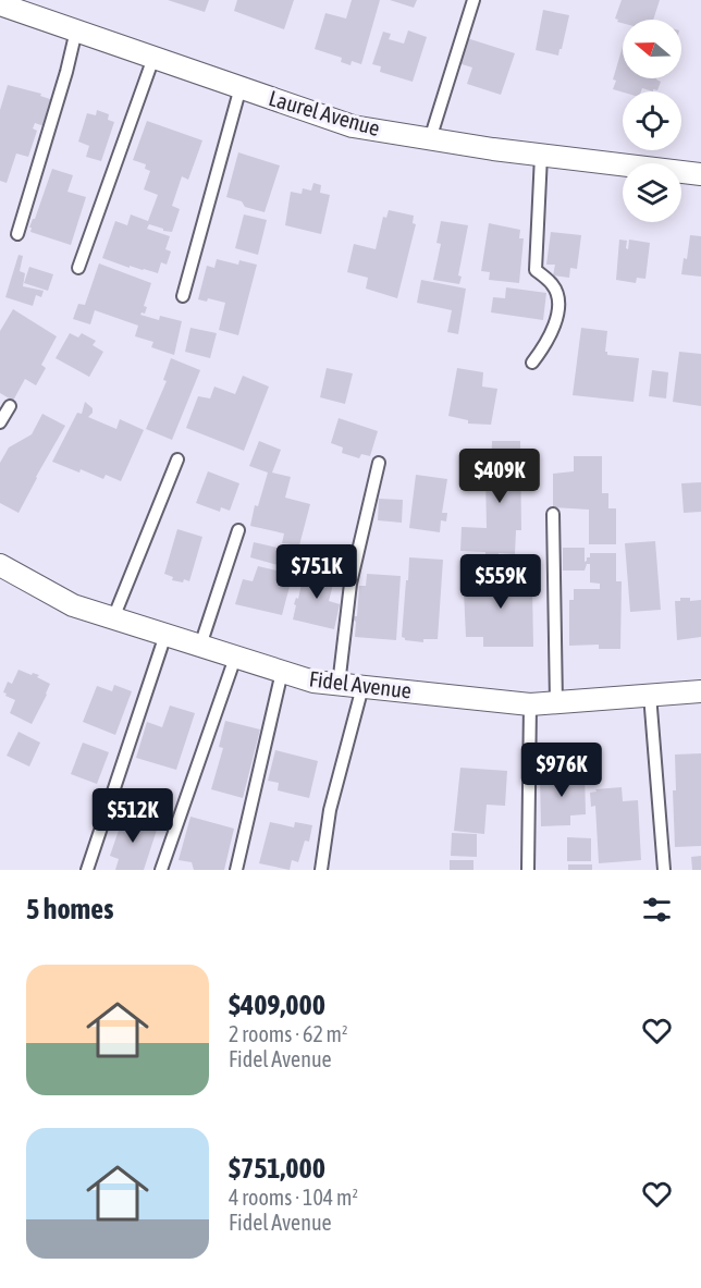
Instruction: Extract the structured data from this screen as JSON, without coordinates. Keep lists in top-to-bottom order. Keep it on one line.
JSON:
{"streets":{"street":["Laurel Avenue","Fidel Avenue"]},"north":"left","page":{"price":["$409K","$751K","$559K","$976K","$512K"],"heading":"5 homes","list":[{"name":"$409,000","note":"2 rooms · 62 m² · Fidel Avenue"},{"name":"$751,000","note":"4 rooms · 104 m² · Fidel Avenue"}]}}
